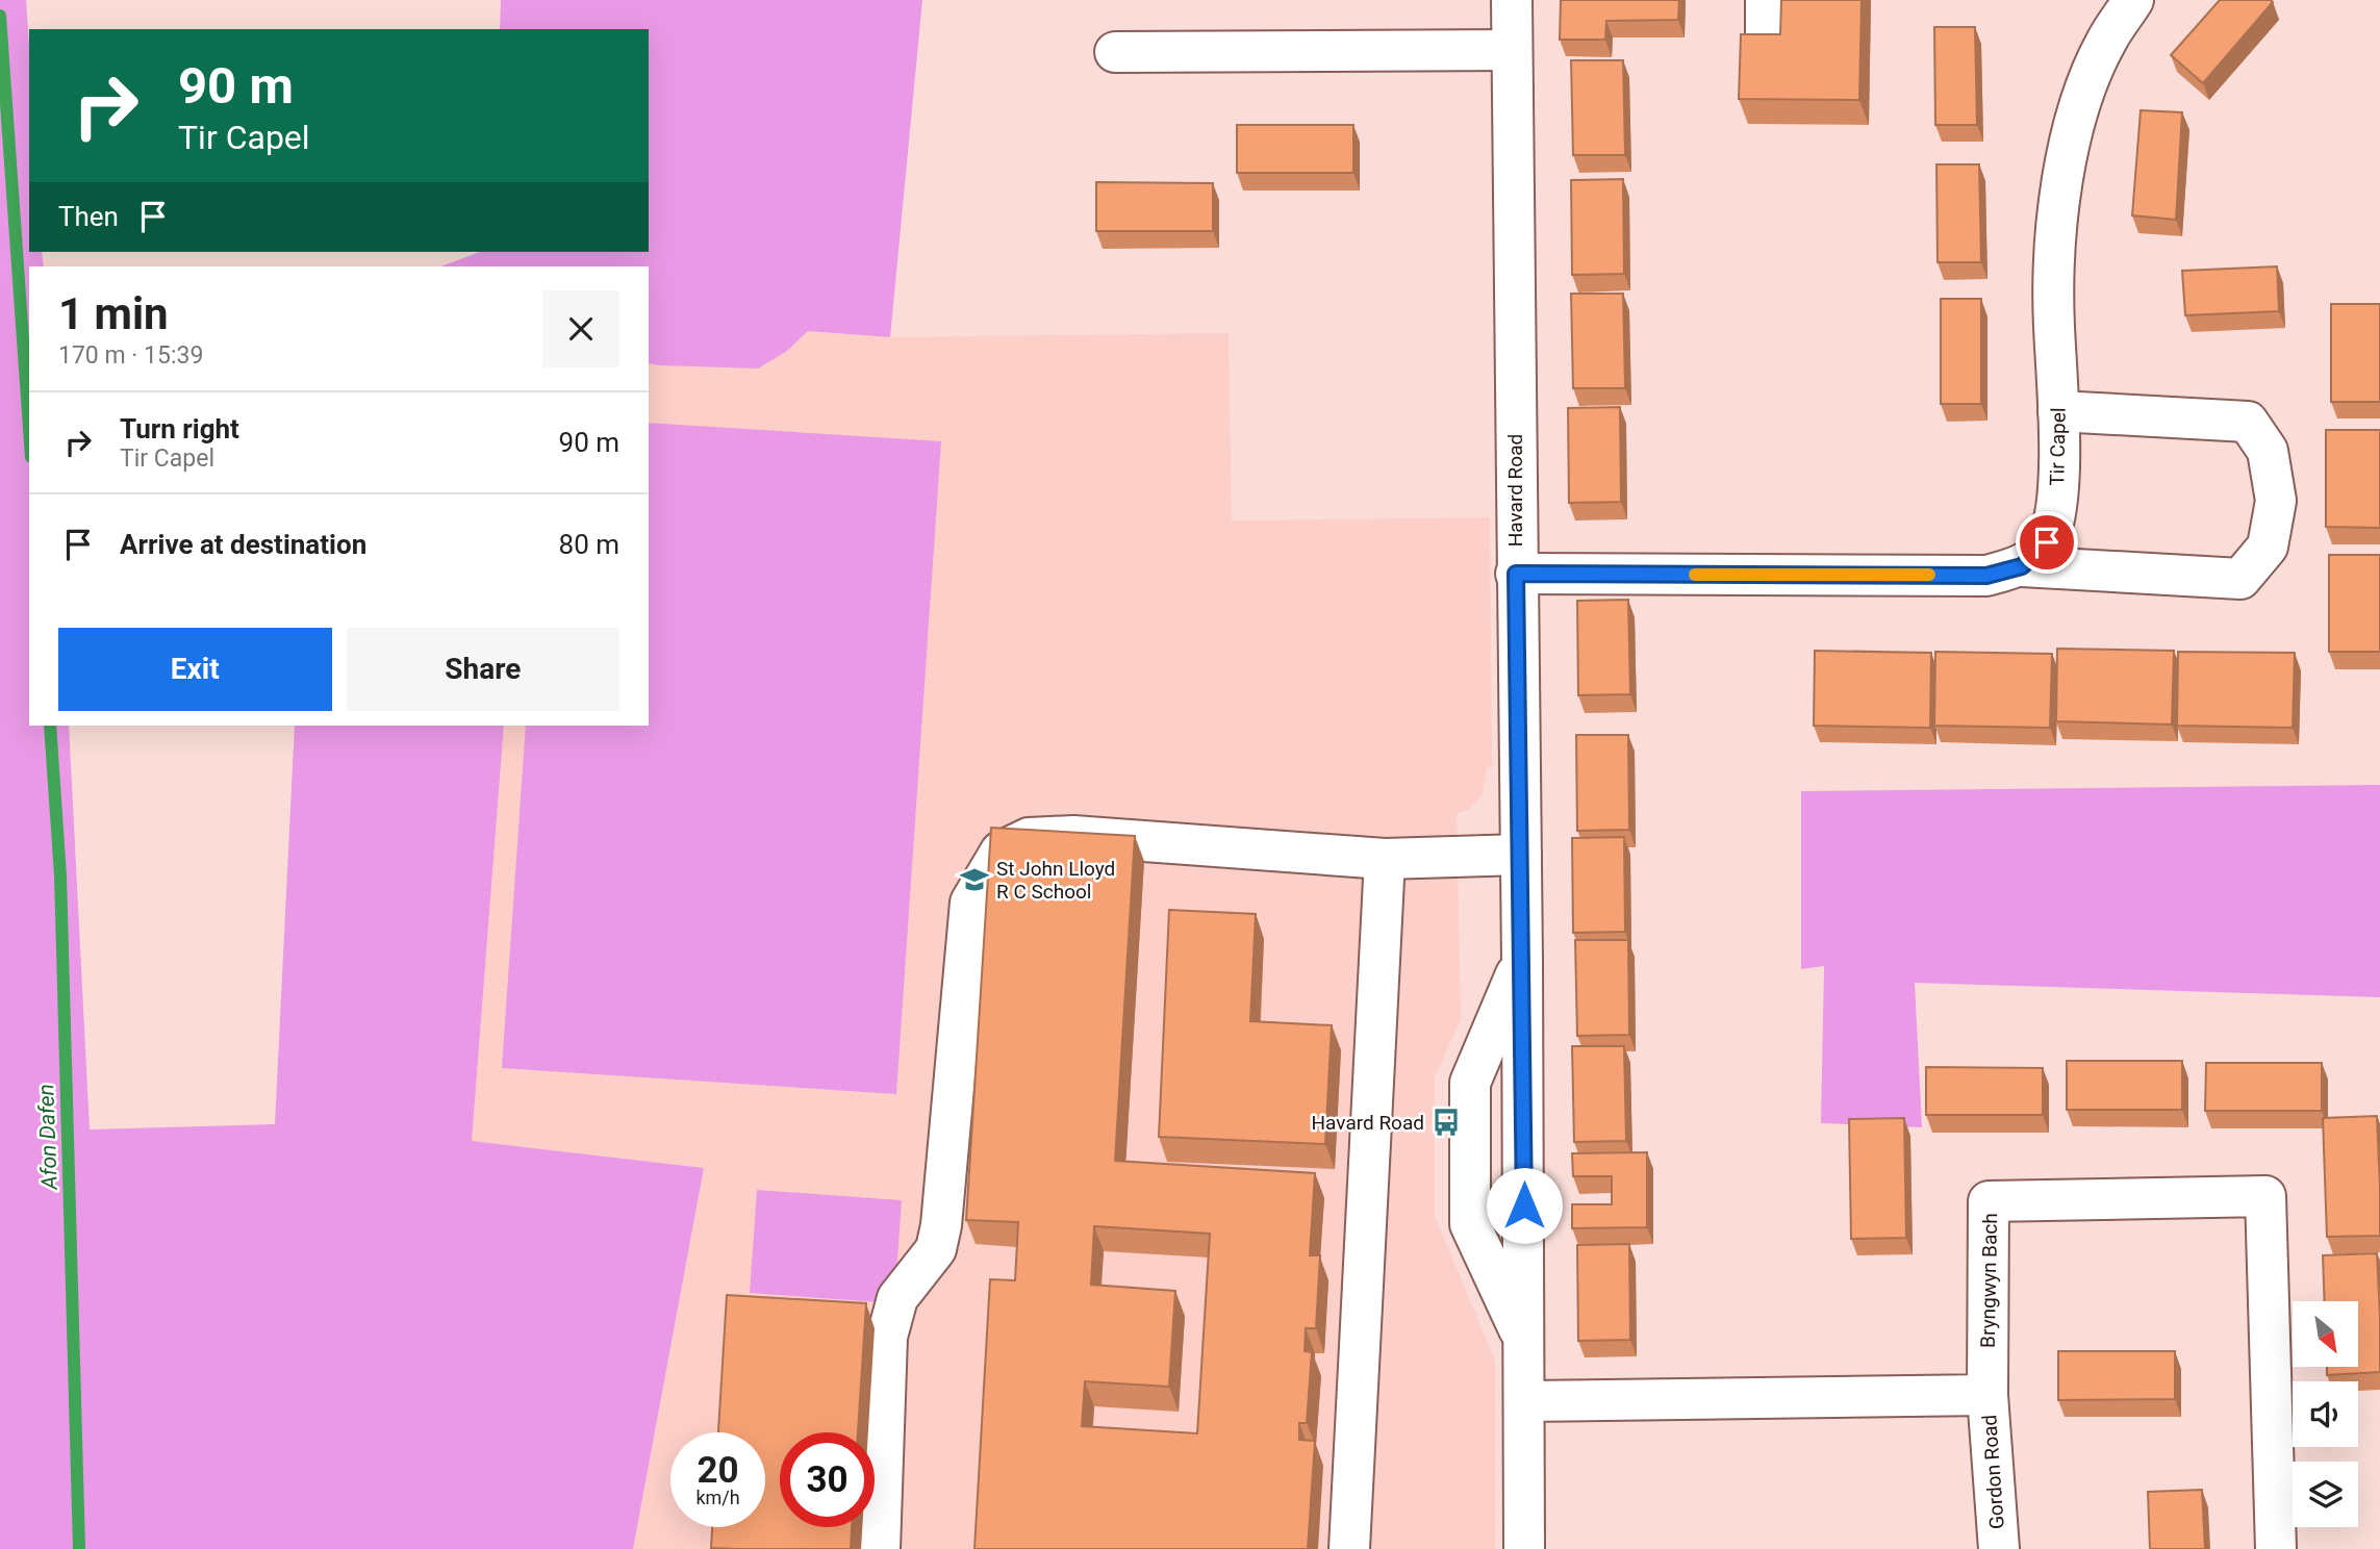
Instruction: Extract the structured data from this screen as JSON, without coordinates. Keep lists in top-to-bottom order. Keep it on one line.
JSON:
{"streets":{"street":["Tir Capel","Havard Road","Bryngwyn Bach","Gordon Road"]},"crossings":[["Bryngwyn Bach","Gordon Road"]],"water":["Afon Dafen"],"places":{"school or university":["St John Lloyd R C School"],"bus stop":["Havard Road"]},"north":"bottom right","page":{"turn":["90 m","Tir Capel"],"then":"Then","heading":["1 min","170 m · 15:39"],"list":[{"name":"Turn right","note":"Tir Capel","value":"90 m"},{"name":"Arrive at destination","value":"80 m"}],"buttons":["Exit","Share"],"speed":"20 km/h","limit":"30"}}
